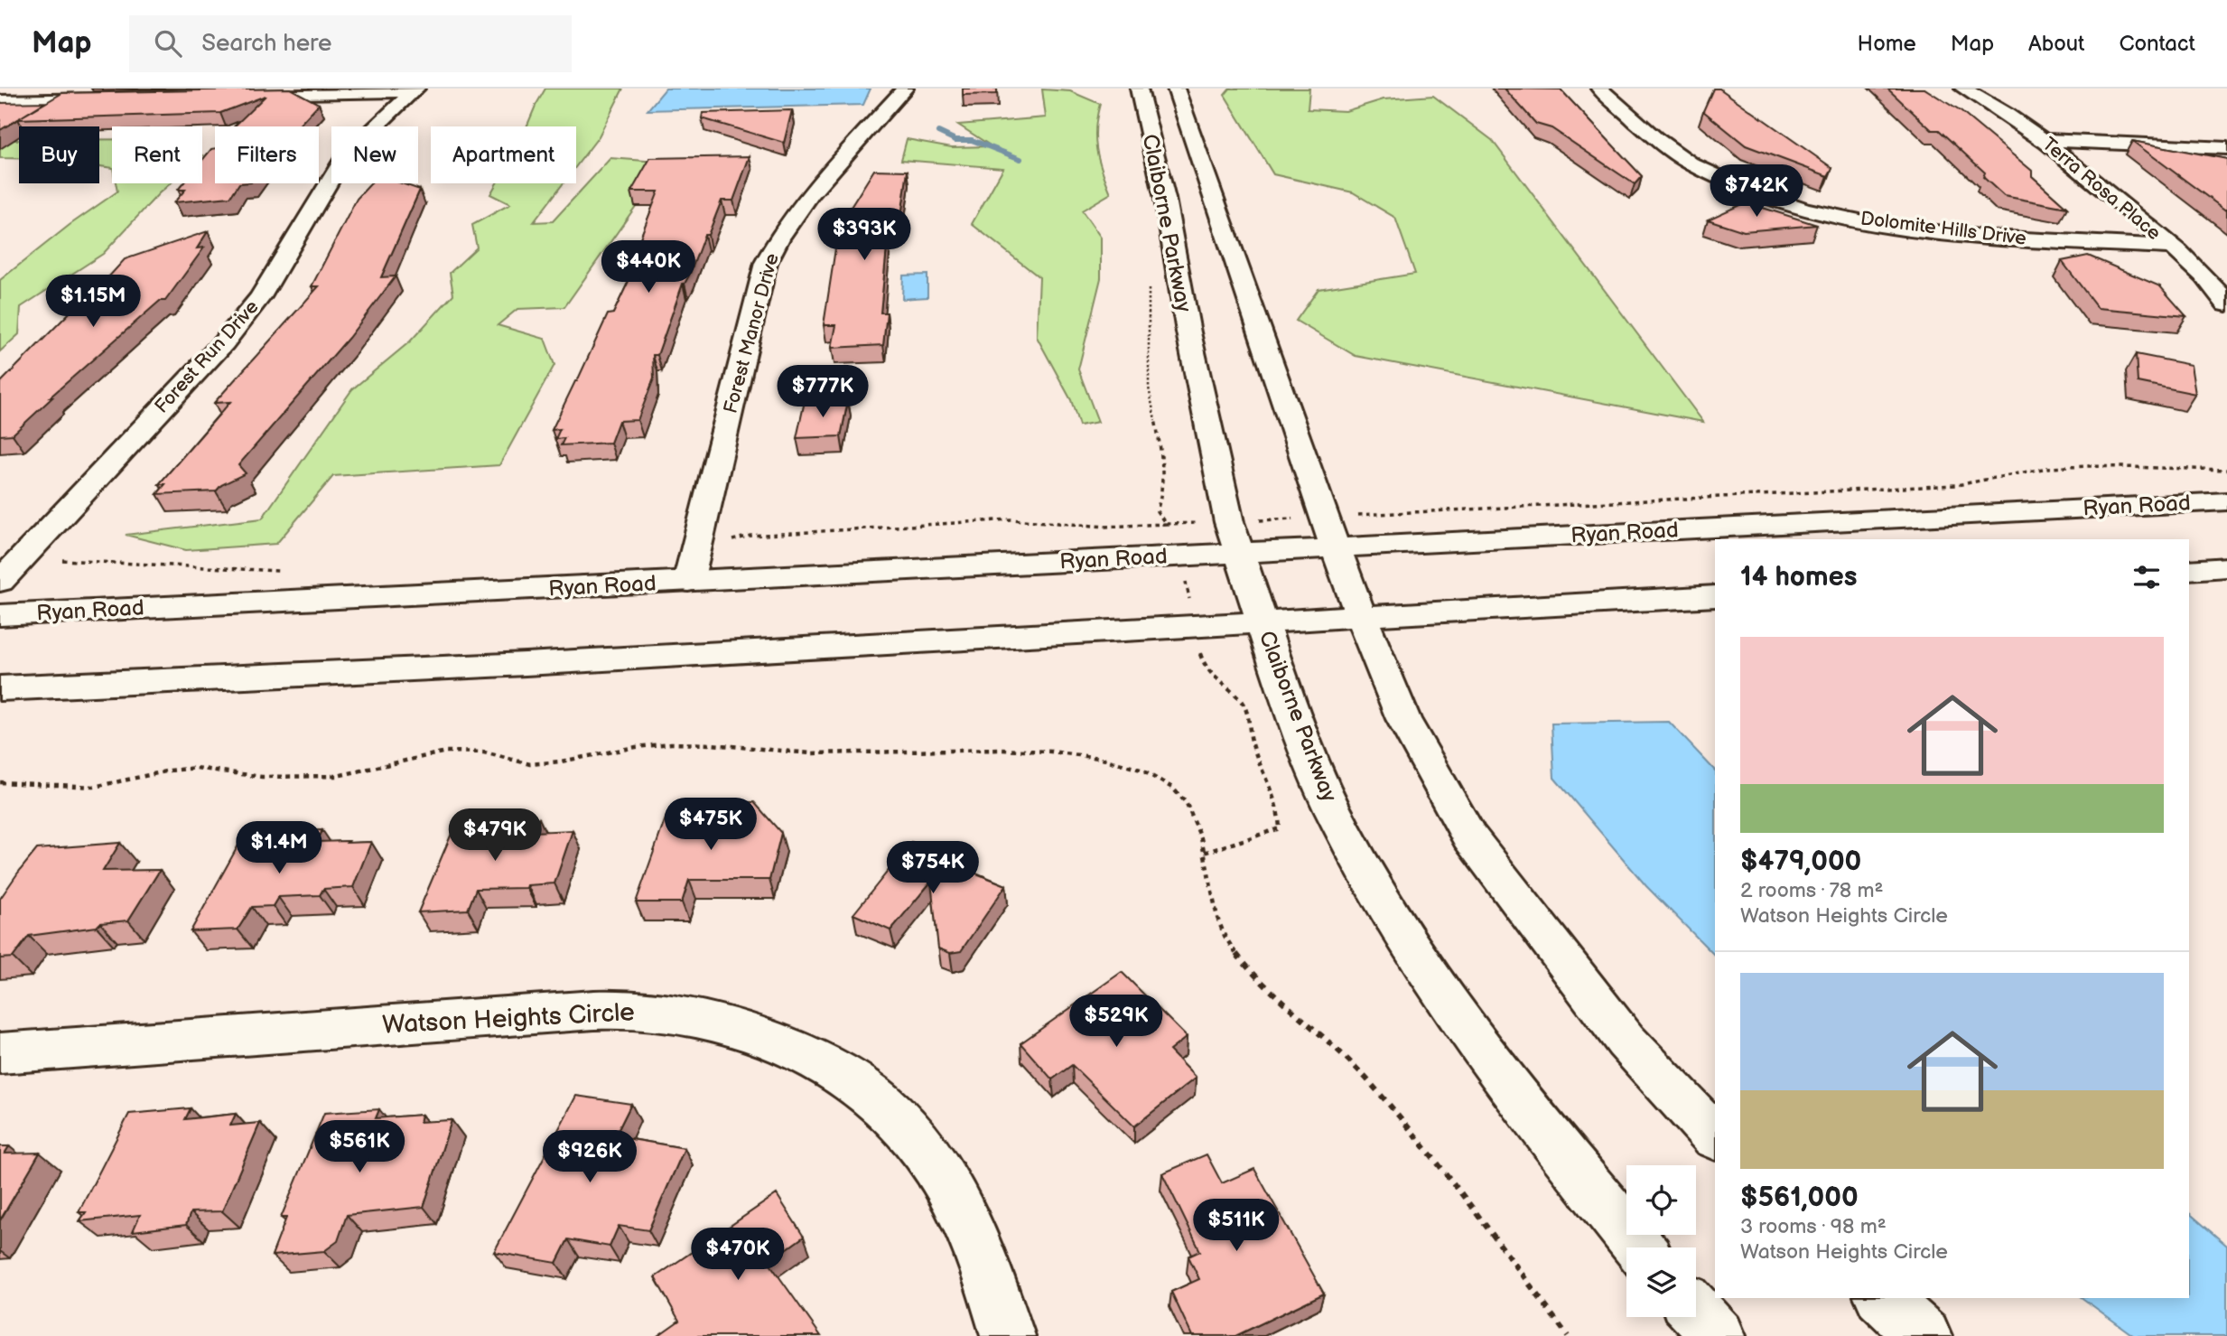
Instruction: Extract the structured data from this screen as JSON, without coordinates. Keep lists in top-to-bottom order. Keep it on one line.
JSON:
{"streets":{"main road":["Terra Rosa Place","Claiborne Parkway","Dolomite Hills Drive","Forest Manor Drive","Forest Run Drive","Ryan Road","Watson Heights Circle"]},"crossings":[["Terra Rosa Place","Dolomite Hills Drive"],["Claiborne Parkway","Ryan Road"],["Forest Manor Drive","Ryan Road"]],"page":{"header":"Map","search":"Search here","nav":["Home","Map","About","Contact"],"chip":["Buy","Rent","Filters","New","Apartment"],"price":["$742K","$393K","$440K","$1.15M","$777K","$475K","$479K","$1.4M","$754K","$529K","$561K","$926K","$511K","$470K"],"heading":"14 homes","list":[{"name":"$479,000","note":"2 rooms · 78 m² · Watson Heights Circle"},{"name":"$561,000","note":"3 rooms · 98 m² · Watson Heights Circle"}]}}
